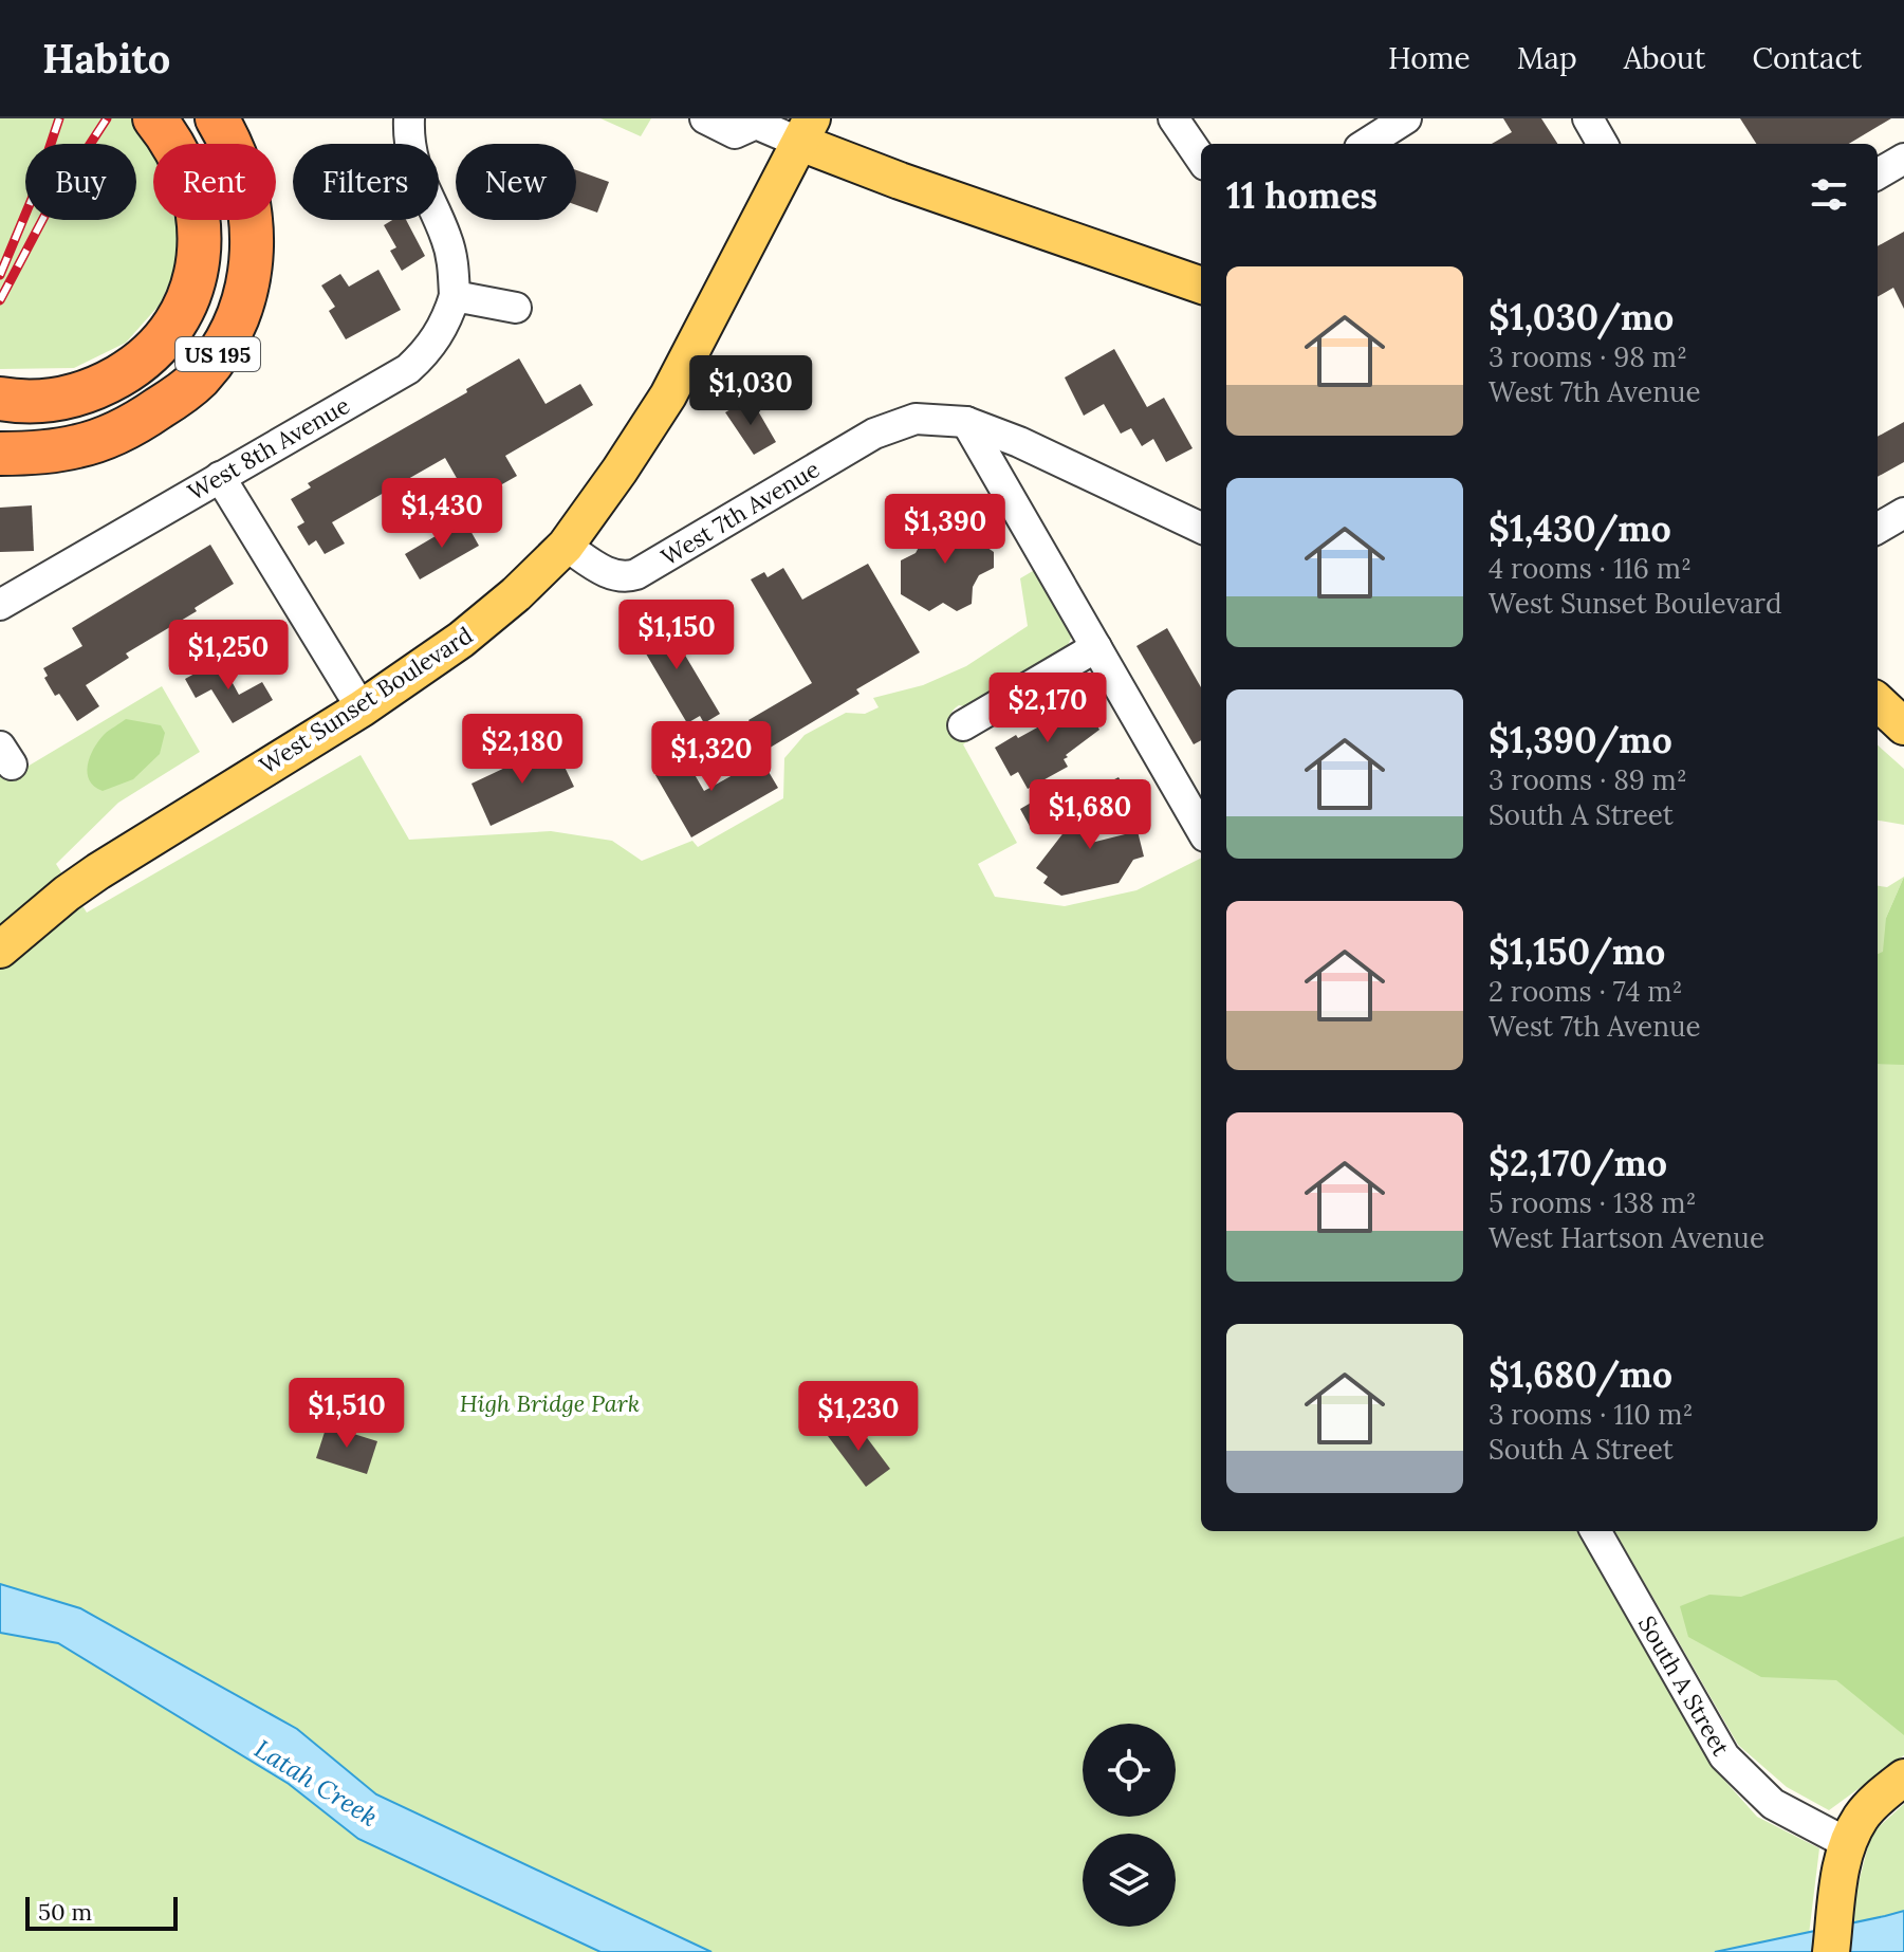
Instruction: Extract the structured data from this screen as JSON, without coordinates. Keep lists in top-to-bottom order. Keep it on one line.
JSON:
{"streets":{"highway":["US 195"],"main road":["West Sunset Boulevard"],"street":["West 8th Avenue","West 7th Avenue","South A Street"]},"crossings":[["West 7th Avenue","West Sunset Boulevard"]],"water":["Latah Creek"],"parks":["High Bridge Park"],"scale_bar":"50 m","page":{"header":"Habito","nav":["Home","Map","About","Contact"],"chip":["Buy","Rent","Filters","New"],"heading":"11 homes","list":[{"name":"$1,030/mo","note":"3 rooms · 98 m² · West 7th Avenue"},{"name":"$1,430/mo","note":"4 rooms · 116 m² · West Sunset Boulevard"},{"name":"$1,390/mo","note":"3 rooms · 89 m² · South A Street"},{"name":"$1,150/mo","note":"2 rooms · 74 m² · West 7th Avenue"},{"name":"$2,170/mo","note":"5 rooms · 138 m² · West Hartson Avenue"},{"name":"$1,680/mo","note":"3 rooms · 110 m² · South A Street"}],"price":["$1,030","$1,430","$1,390","$1,150","$1,250","$2,170","$2,180","$1,320","$1,680","$1,510","$1,230"],"scale":"50 m"}}
